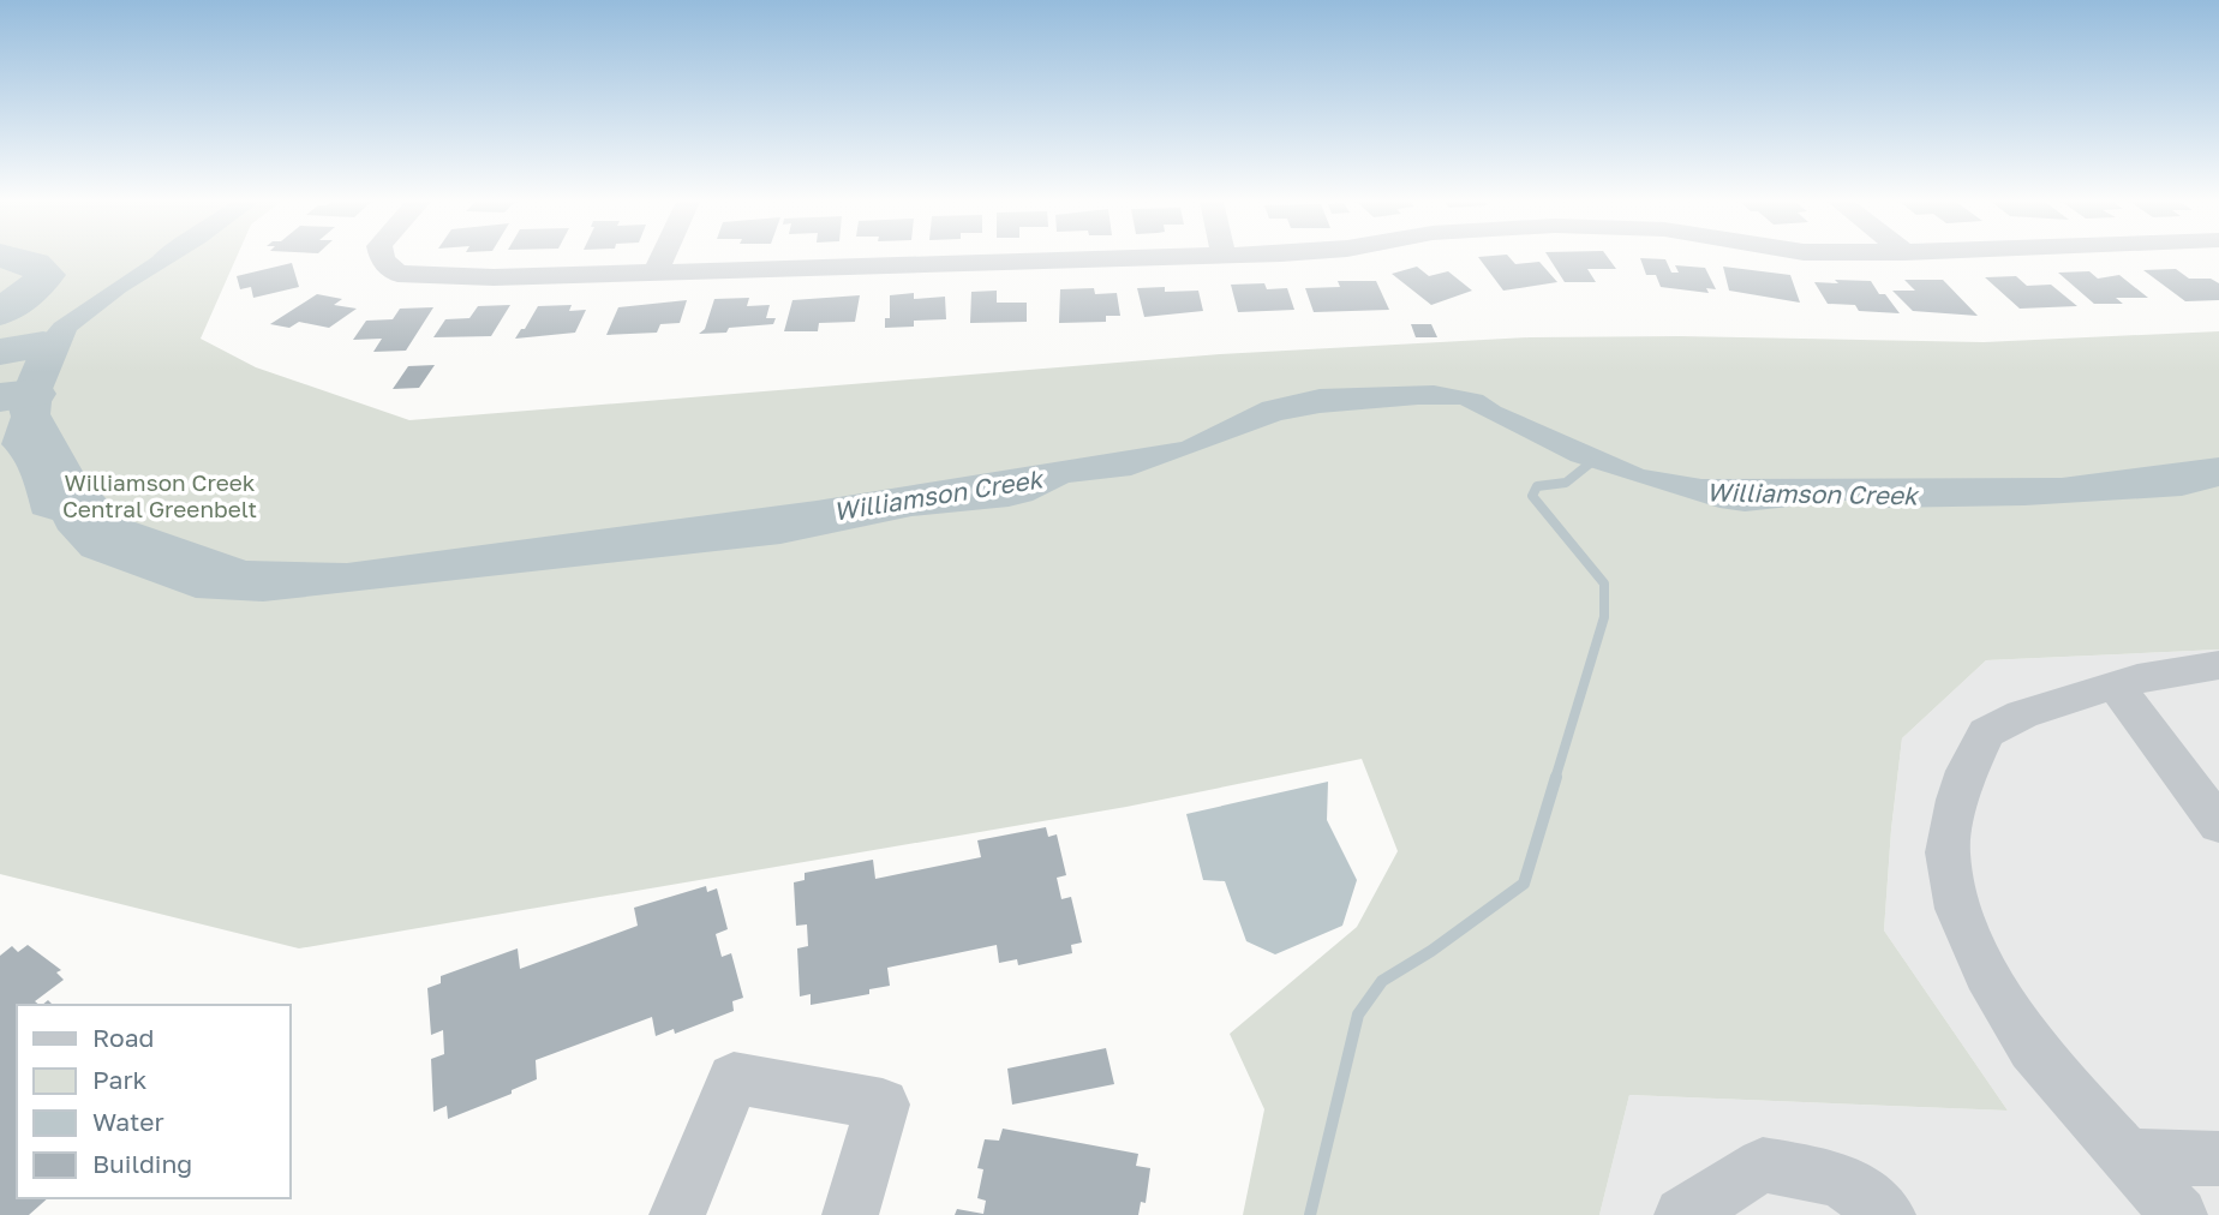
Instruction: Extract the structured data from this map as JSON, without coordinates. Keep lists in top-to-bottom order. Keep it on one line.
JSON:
{"water":["Williamson Creek"],"parks":["Williamson Creek Central Greenbelt"],"legend":["Road","Park","Water","Building"]}
